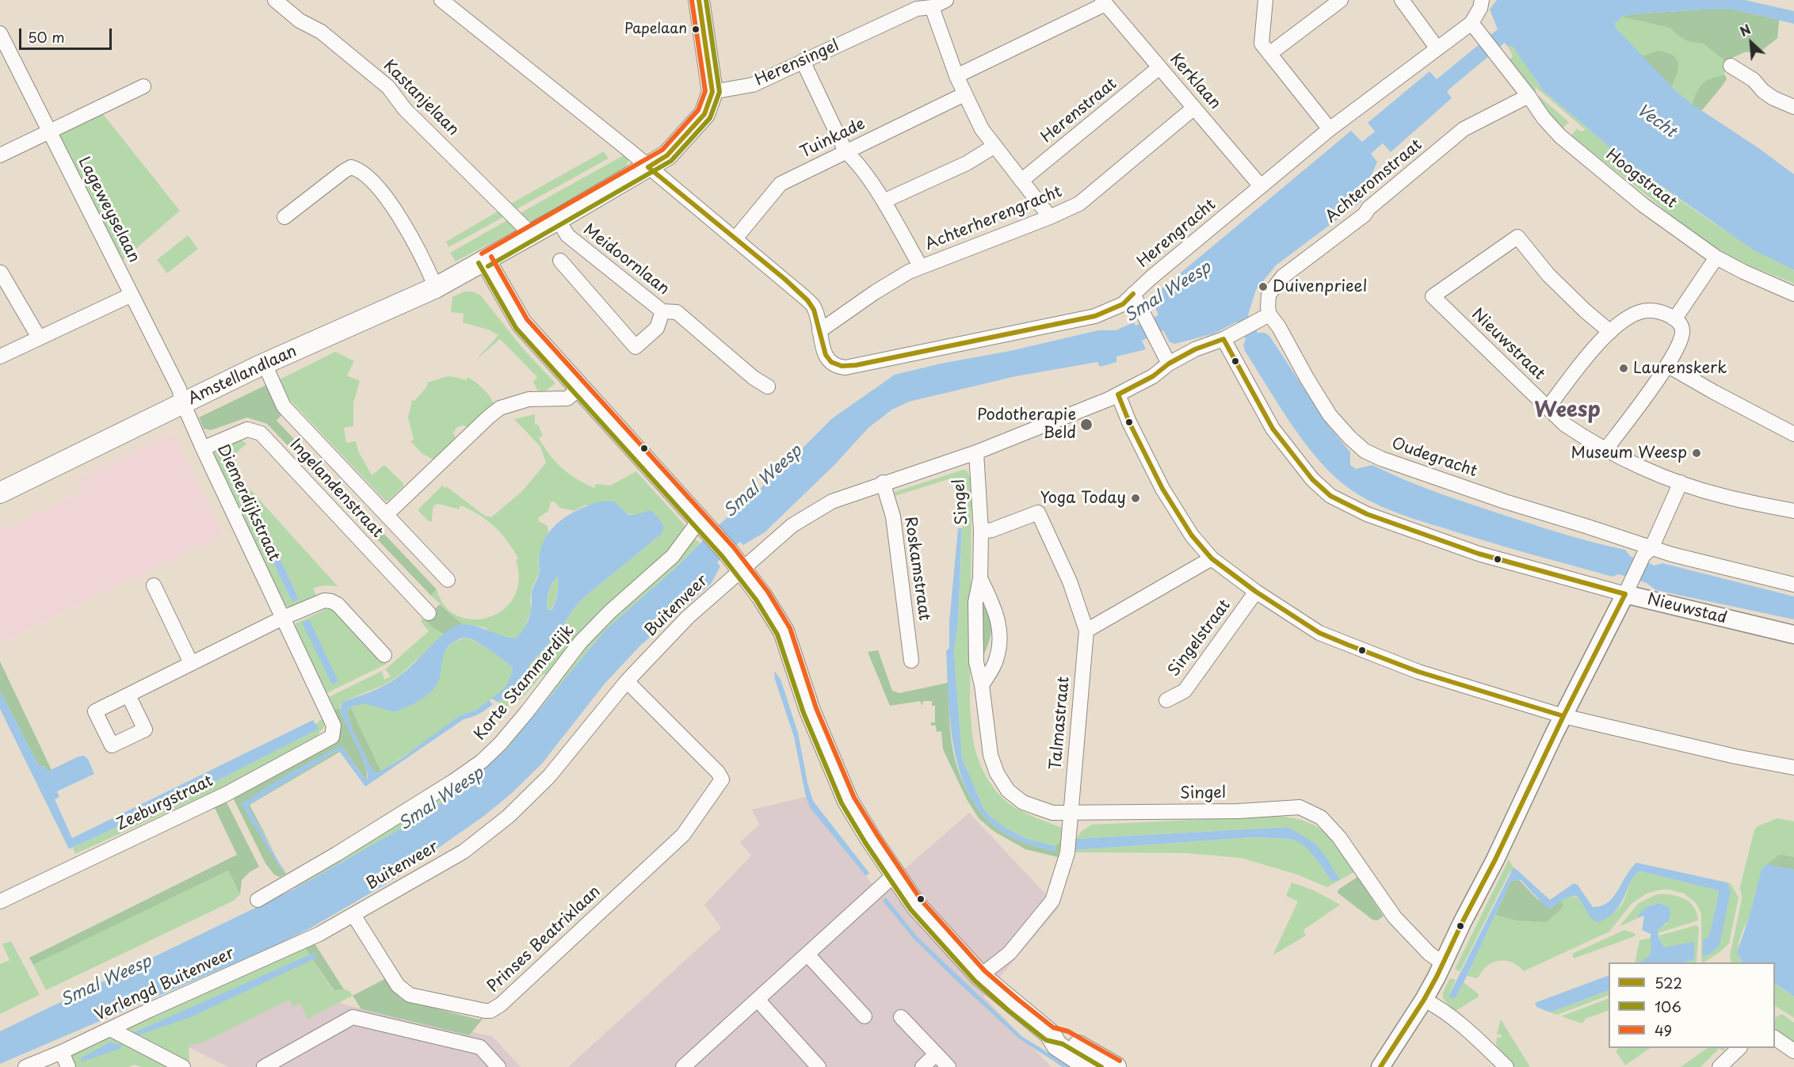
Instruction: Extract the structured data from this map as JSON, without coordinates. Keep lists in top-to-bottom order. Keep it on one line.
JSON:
{"streets":{"main road":["Amstellandlaan"],"street":["Herensingel","Kerklaan","Kastanjelaan","Herenstraat","Tuinkade","Hoogstraat","Achteromstraat","Lageweyselaan","Achterherengracht","Herengracht","Meidoornlaan","Nieuwstraat","Oudegracht","Ingelandenstraat","Singel","Diemerdijkstraat","Roskamstraat","Buitenveer","Nieuwstad","Singelstraat","Korte Stammerdijk","Talmastraat","Zeeburgstraat","Prinses Beatrixlaan","Verlengd Buitenveer"]},"crossings":[["Kerklaan","Herenstraat"],["Kerklaan","Achterherengracht"],["Kerklaan","Herengracht"],["Kastanjelaan","Amstellandlaan"],["Hoogstraat","Achteromstraat"],["Hoogstraat","Herengracht"],["Achteromstraat","Oudegracht"],["Achteromstraat","Buitenveer"],["Lageweyselaan","Amstellandlaan"],["Lageweyselaan","Diemerdijkstraat"],["Achterherengracht","Herengracht"],["Meidoornlaan","Amstellandlaan"],["Amstellandlaan","Diemerdijkstraat"],["Oudegracht","Buitenveer"],["Ingelandenstraat","Diemerdijkstraat"],["Singel","Buitenveer"],["Singel","Talmastraat"],["Diemerdijkstraat","Zeeburgstraat"],["Roskamstraat","Buitenveer"],["Buitenveer","Nieuwstad"],["Buitenveer","Prinses Beatrixlaan"],["Buitenveer","Verlengd Buitenveer"]],"districts":["Weesp"],"water":["Vecht","Smal Weesp"],"places":["Papelaan","Duivenprieel","Laurenskerk","Podotherapie Beld","Museum Weesp","Yoga Today"],"lines":["transit line 522","transit line 106","transit line 49"],"legend":["522","106","49"],"scale_bar":"50 m","north":"top left"}
